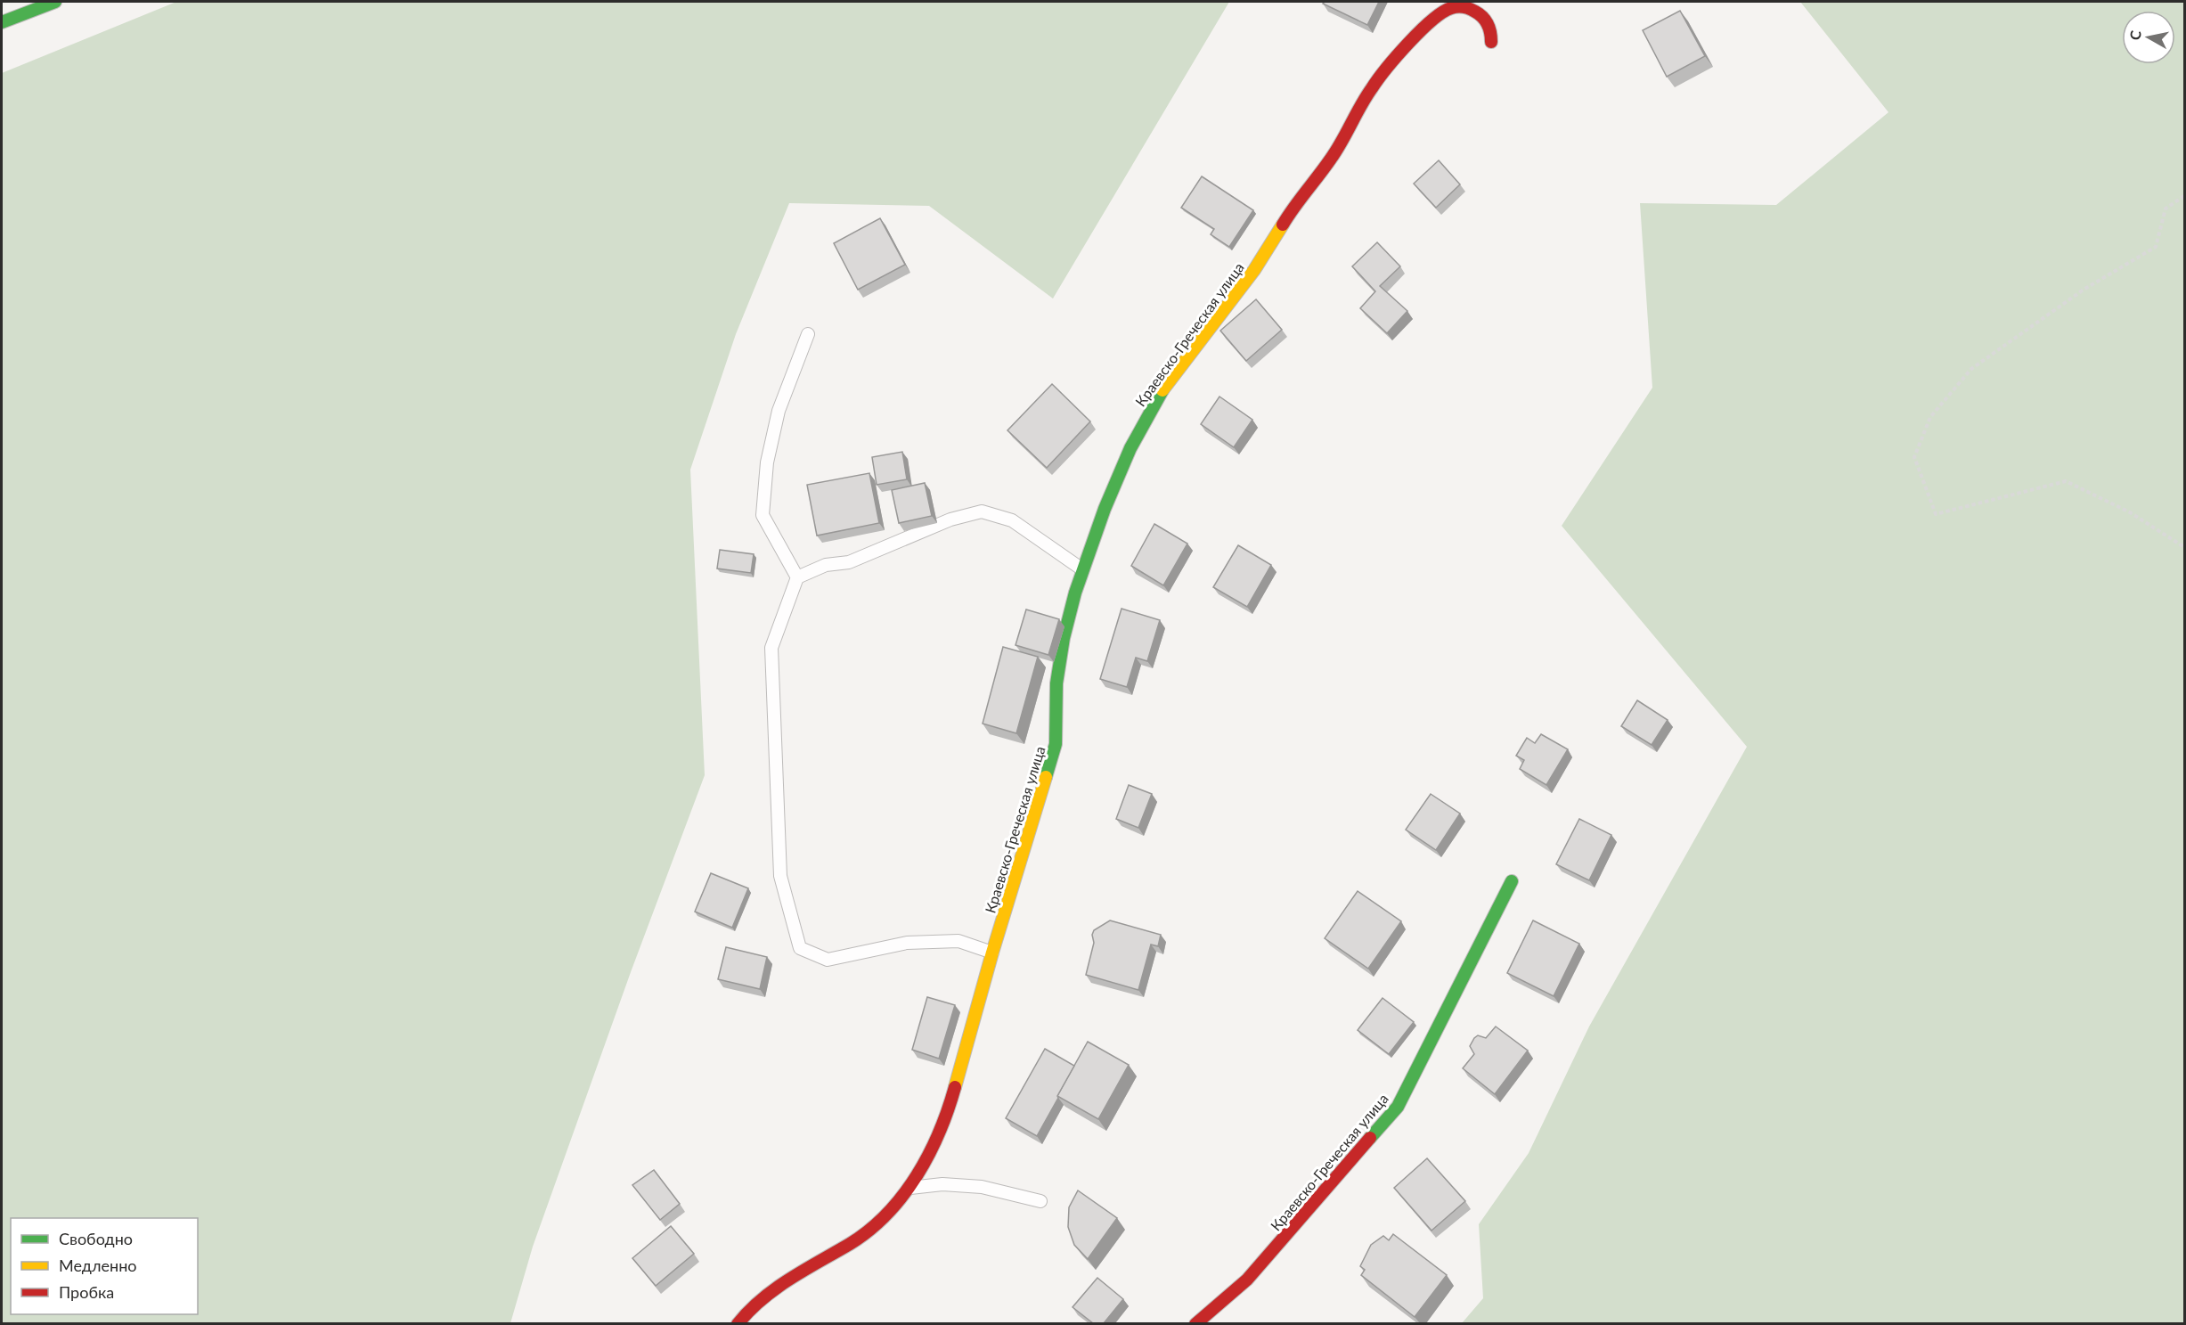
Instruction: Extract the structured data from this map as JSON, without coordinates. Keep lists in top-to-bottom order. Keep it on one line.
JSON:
{"streets":{"main road":["Краевско-Греческая улица"]},"legend":["Свободно","Медленно","Пробка"],"north":"left"}
